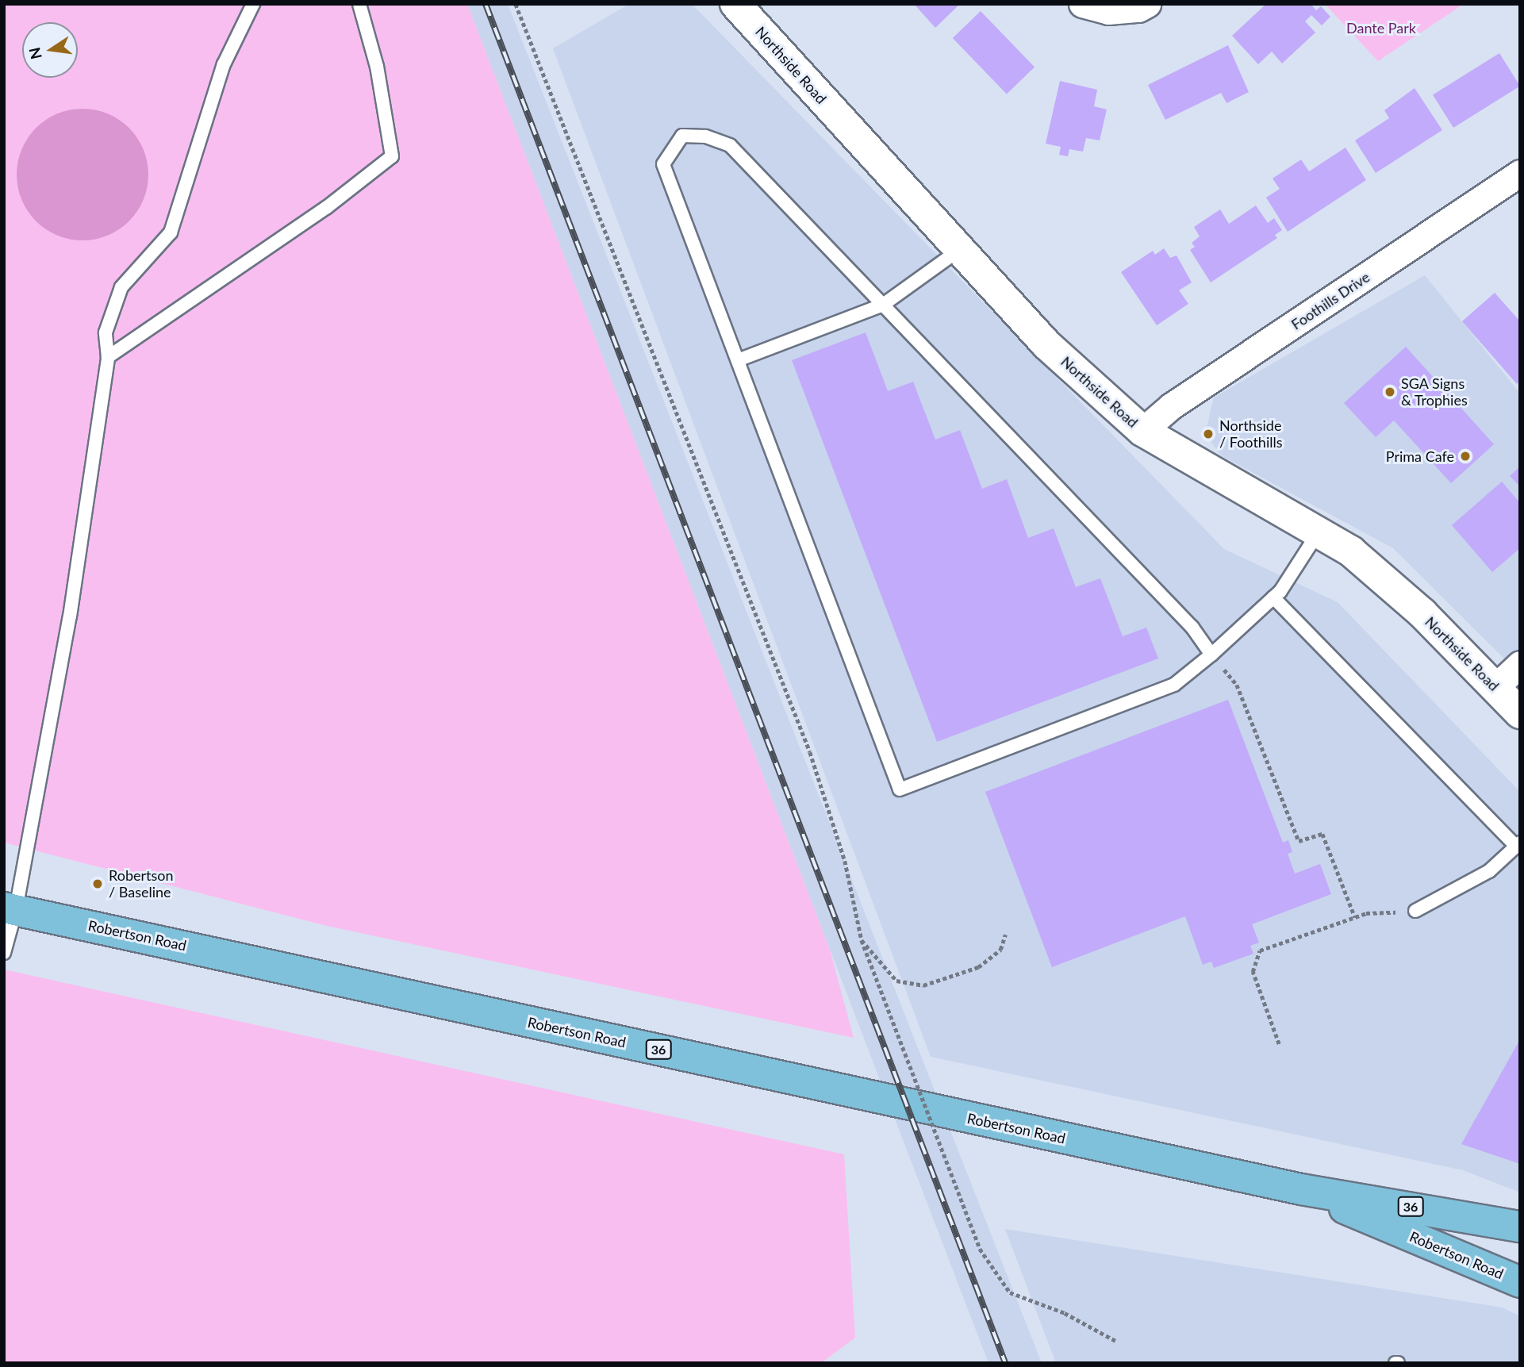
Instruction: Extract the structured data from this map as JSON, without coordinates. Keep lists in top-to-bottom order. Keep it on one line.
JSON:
{"streets":{"main road":["Robertson Road","36"],"street":["Northside Road","Foothills Drive"]},"crossings":[["Northside Road","Foothills Drive"]],"parks":["Dante Park"],"places":["SGA Signs & Trophies","Northside / Foothills","Prima Cafe","Robertson / Baseline"],"north":"left"}
